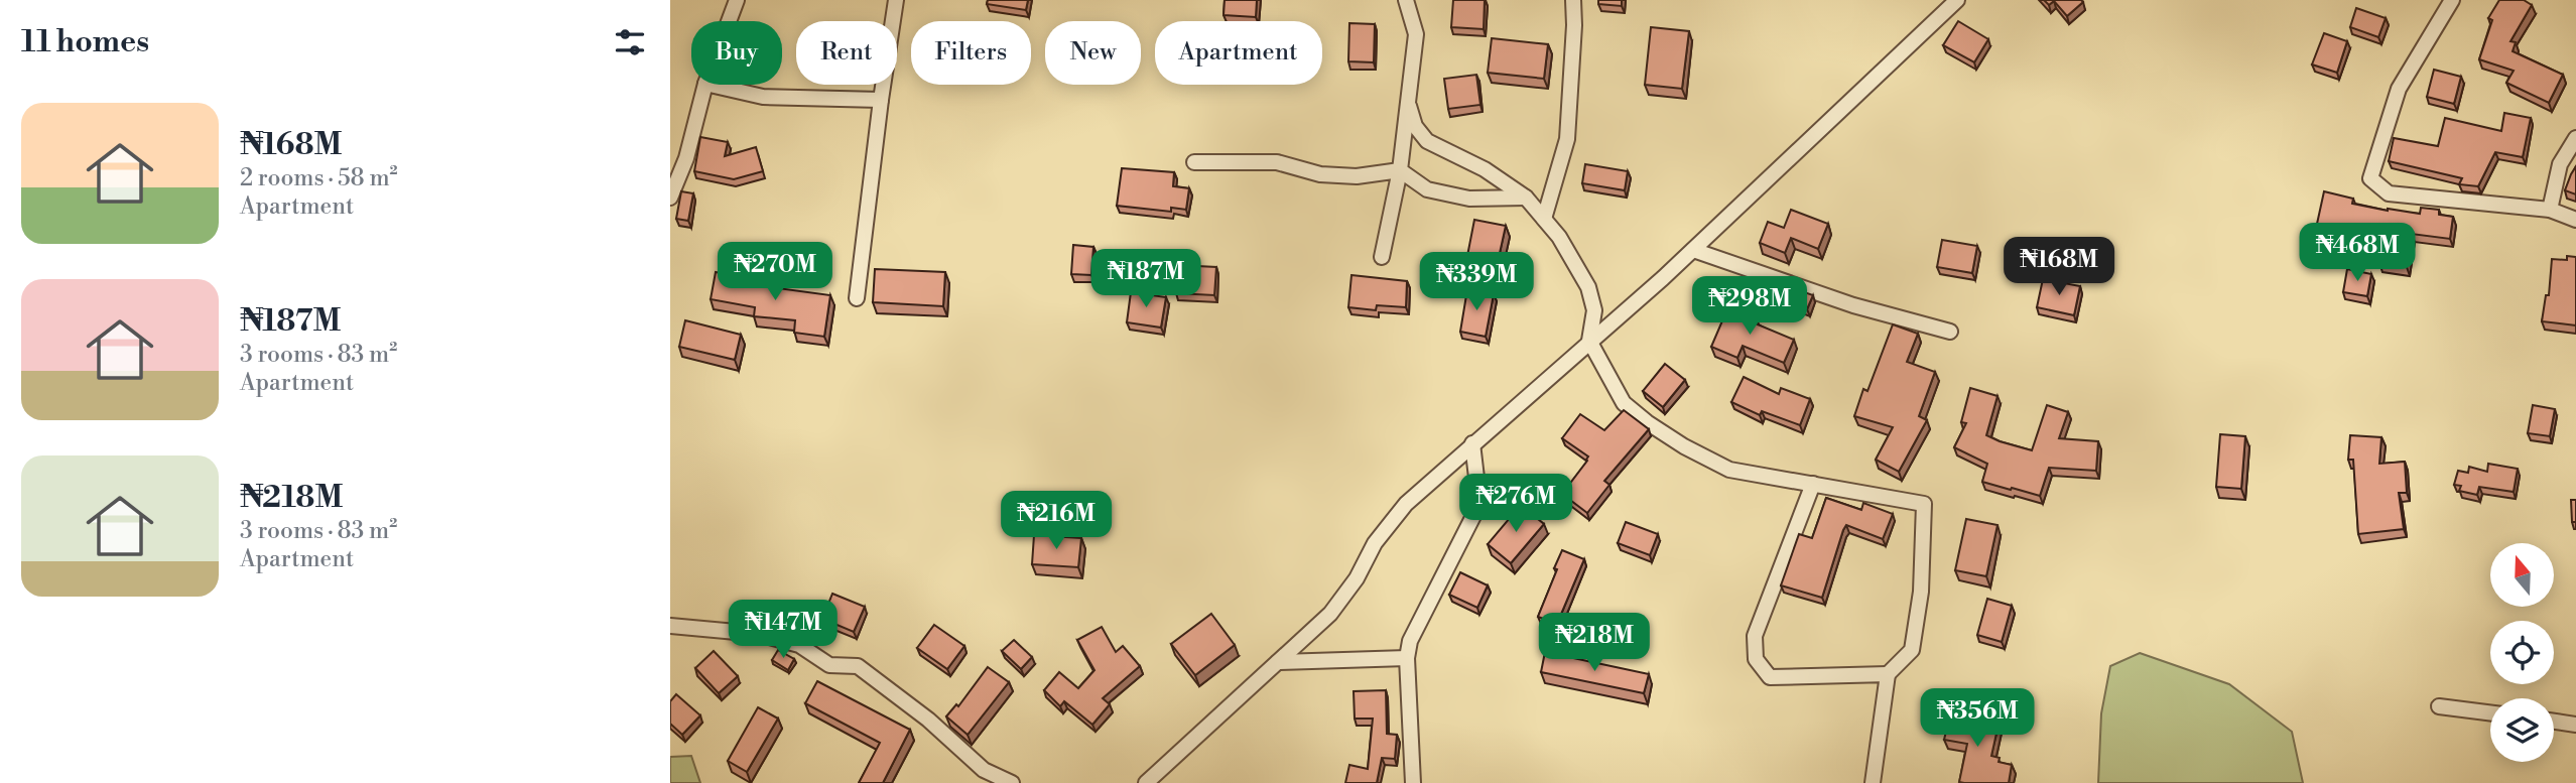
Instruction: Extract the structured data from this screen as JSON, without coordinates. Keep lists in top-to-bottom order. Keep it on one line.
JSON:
{"north":"top","page":{"heading":"11 homes","chip":["Buy","Rent","Filters","New","Apartment"],"list":[{"name":"₦168M","note":"2 rooms · 58 m² · Apartment"},{"name":"₦187M","note":"3 rooms · 83 m² · Apartment"},{"name":"₦218M","note":"3 rooms · 83 m² · Apartment"}],"price":["₦468M","₦168M","₦270M","₦187M","₦339M","₦298M","₦276M","₦216M","₦147M","₦218M","₦356M"]}}
